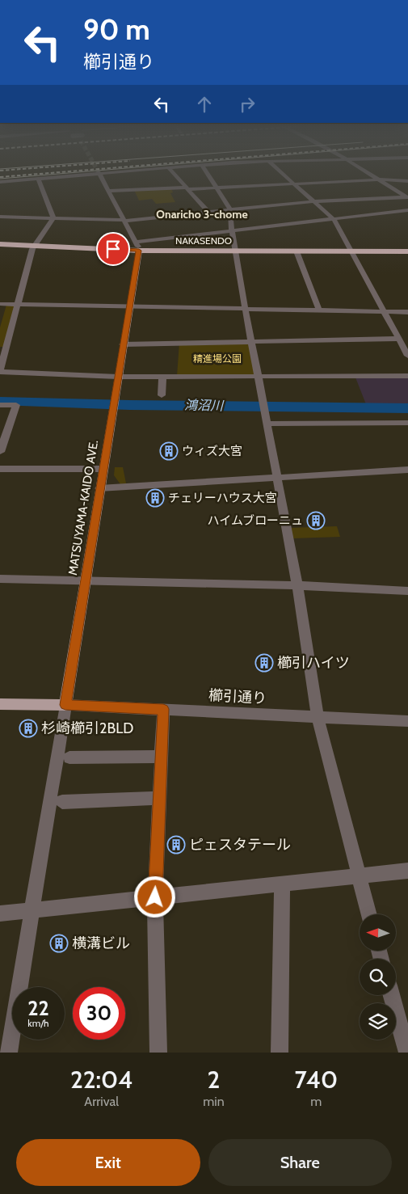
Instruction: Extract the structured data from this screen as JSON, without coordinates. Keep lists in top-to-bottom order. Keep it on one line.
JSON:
{"streets":{"highway":["NAKASENDO"],"main road":["MATSUYAMA-KAIDO AVE."],"street":["櫛引通り"]},"crossings":[["NAKASENDO","MATSUYAMA-KAIDO AVE."],["MATSUYAMA-KAIDO AVE.","櫛引通り"]],"districts":["Onaricho 3-chome"],"water":["鴻沼川"],"parks":["精進場公園"],"places":{"building":["ウィズ大宮","チェリーハウス大宮","ハイムブローニュ","櫛引ハイツ","杉崎櫛引2BLD","ピェスタテール","横溝ビル"]},"north":"left","page":{"turn":["90 m","櫛引通り"],"speed":"22 km/h","limit":"30","eta":["22:04","Arrival","2","min","740","m"],"buttons":["Exit","Share"]}}
